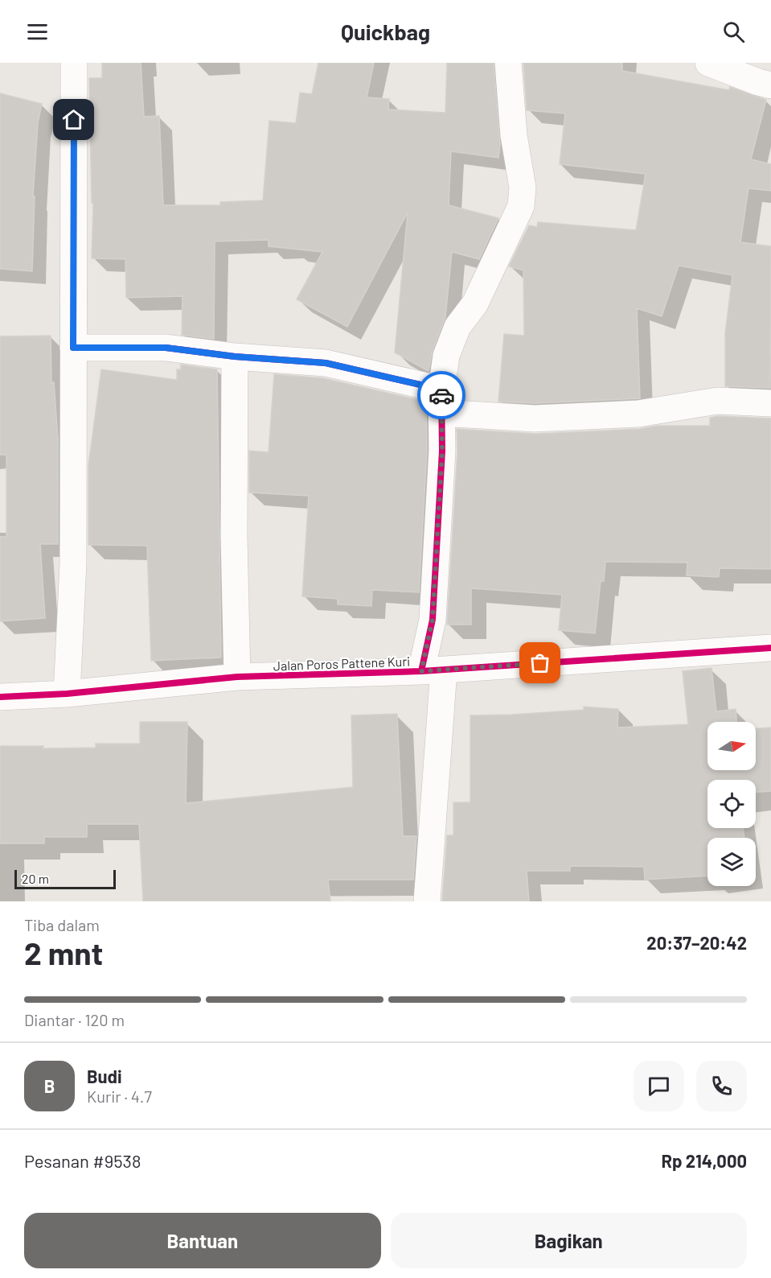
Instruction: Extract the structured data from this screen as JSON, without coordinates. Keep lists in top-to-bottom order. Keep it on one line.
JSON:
{"streets":{"street":["Jalan Poros Pattene Kuri"]},"scale_bar":"20 m","north":"right","page":{"header":"Quickbag","scale":"20 m","heading":["2 mnt","Tiba dalam","20:37–20:42"],"panel":["Budi","Kurir · 4.7","Pesanan #9538","Rp 214,000"],"bar":"Diantar · 120 m","round":"B","buttons":["Bantuan","Bagikan"]}}
